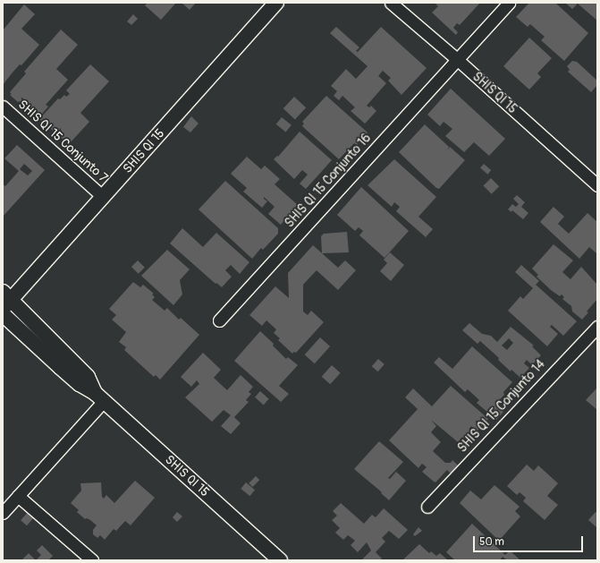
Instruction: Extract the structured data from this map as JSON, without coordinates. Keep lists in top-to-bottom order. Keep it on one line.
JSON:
{"streets":{"street":["SHIS QI 15","SHIS QI 15 Conjunto 7","SHIS QI 15 Conjunto 16","SHIS QI 15 Conjunto 14"]},"crossings":[["SHIS QI 15","SHIS QI 15 Conjunto 7"],["SHIS QI 15","SHIS QI 15 Conjunto 16"]],"scale_bar":"50 m"}
